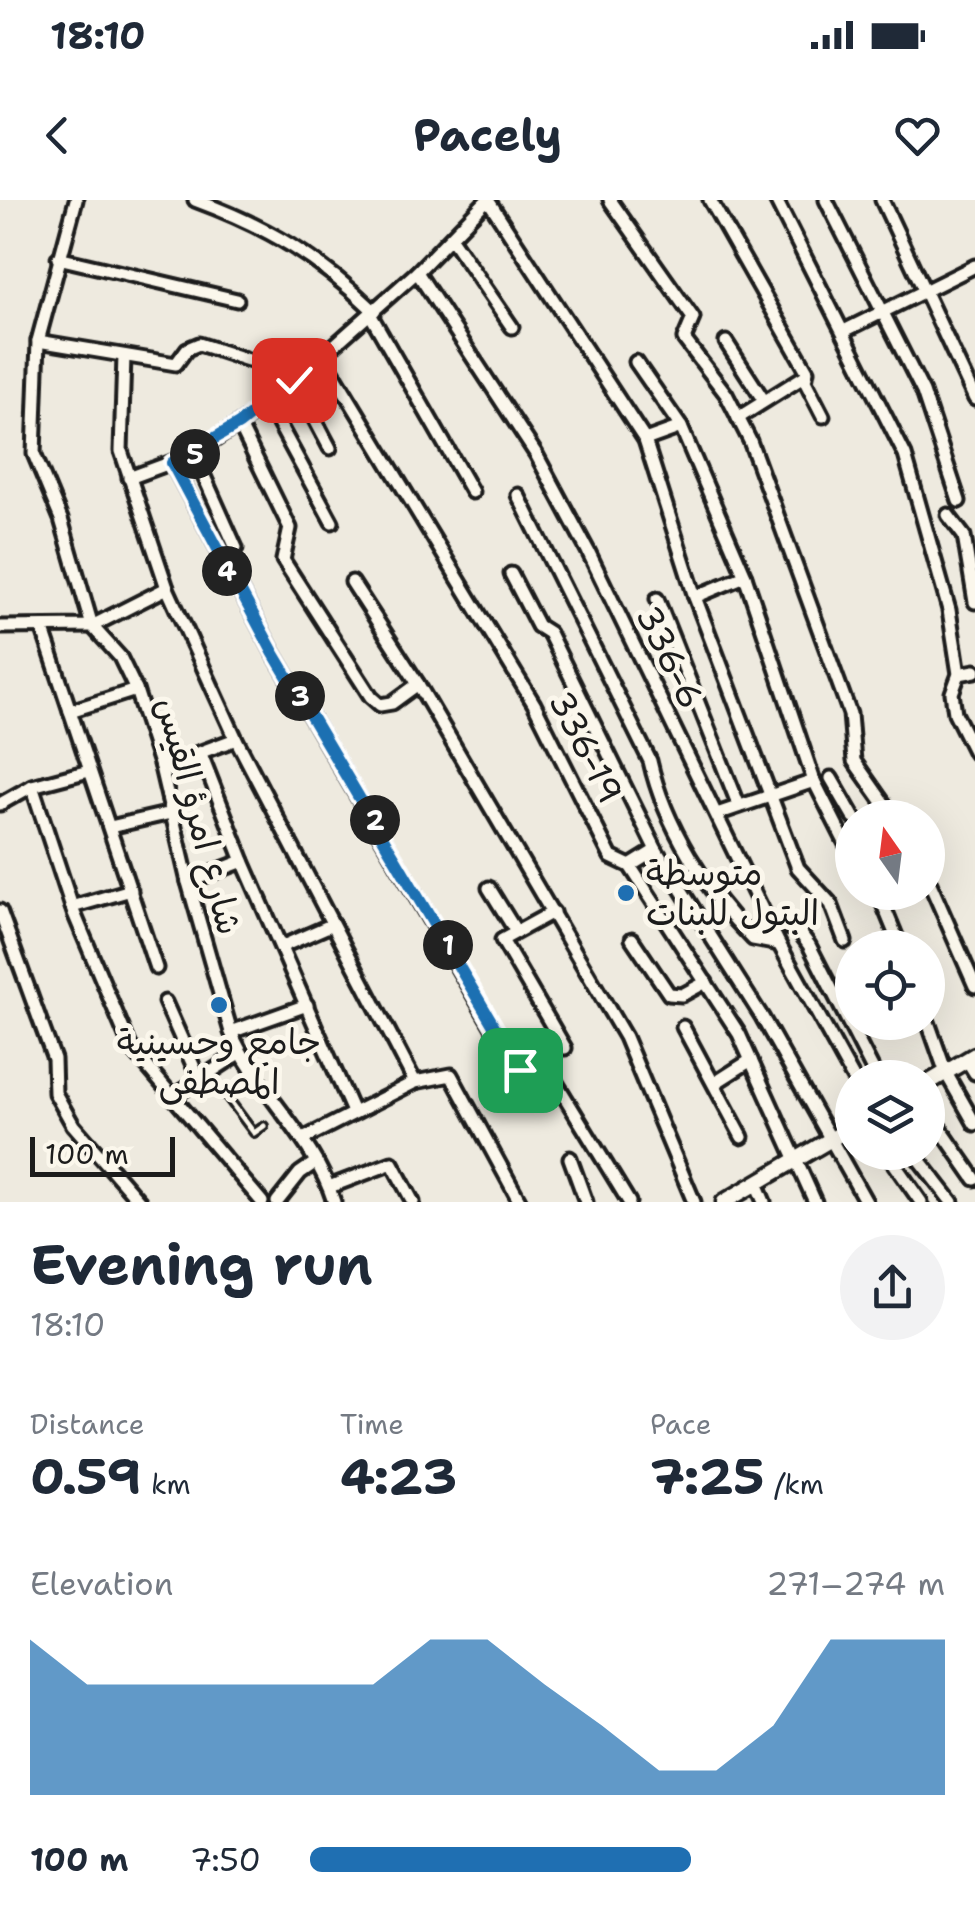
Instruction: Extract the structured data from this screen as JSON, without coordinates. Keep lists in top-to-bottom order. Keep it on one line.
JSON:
{"streets":{"street":["336-6","336-19","شارع امرؤ القيس"]},"places":["متوسطة البتول للبنات","جامع وحسينية المصطفى"],"scale_bar":"100 m","north":"top","page":{"status":"18:10","header":"Pacely","pins":["5","4","3","2","1"],"scale":"100 m","heading":["Evening run","18:10"],"stats":[["Distance","0.59 km"],["Time","4:23"],["Pace","7:25 /km"]],"chart":["Elevation","271–274 m"],"list":[{"name":"100 m","note":"7:50"}]}}
